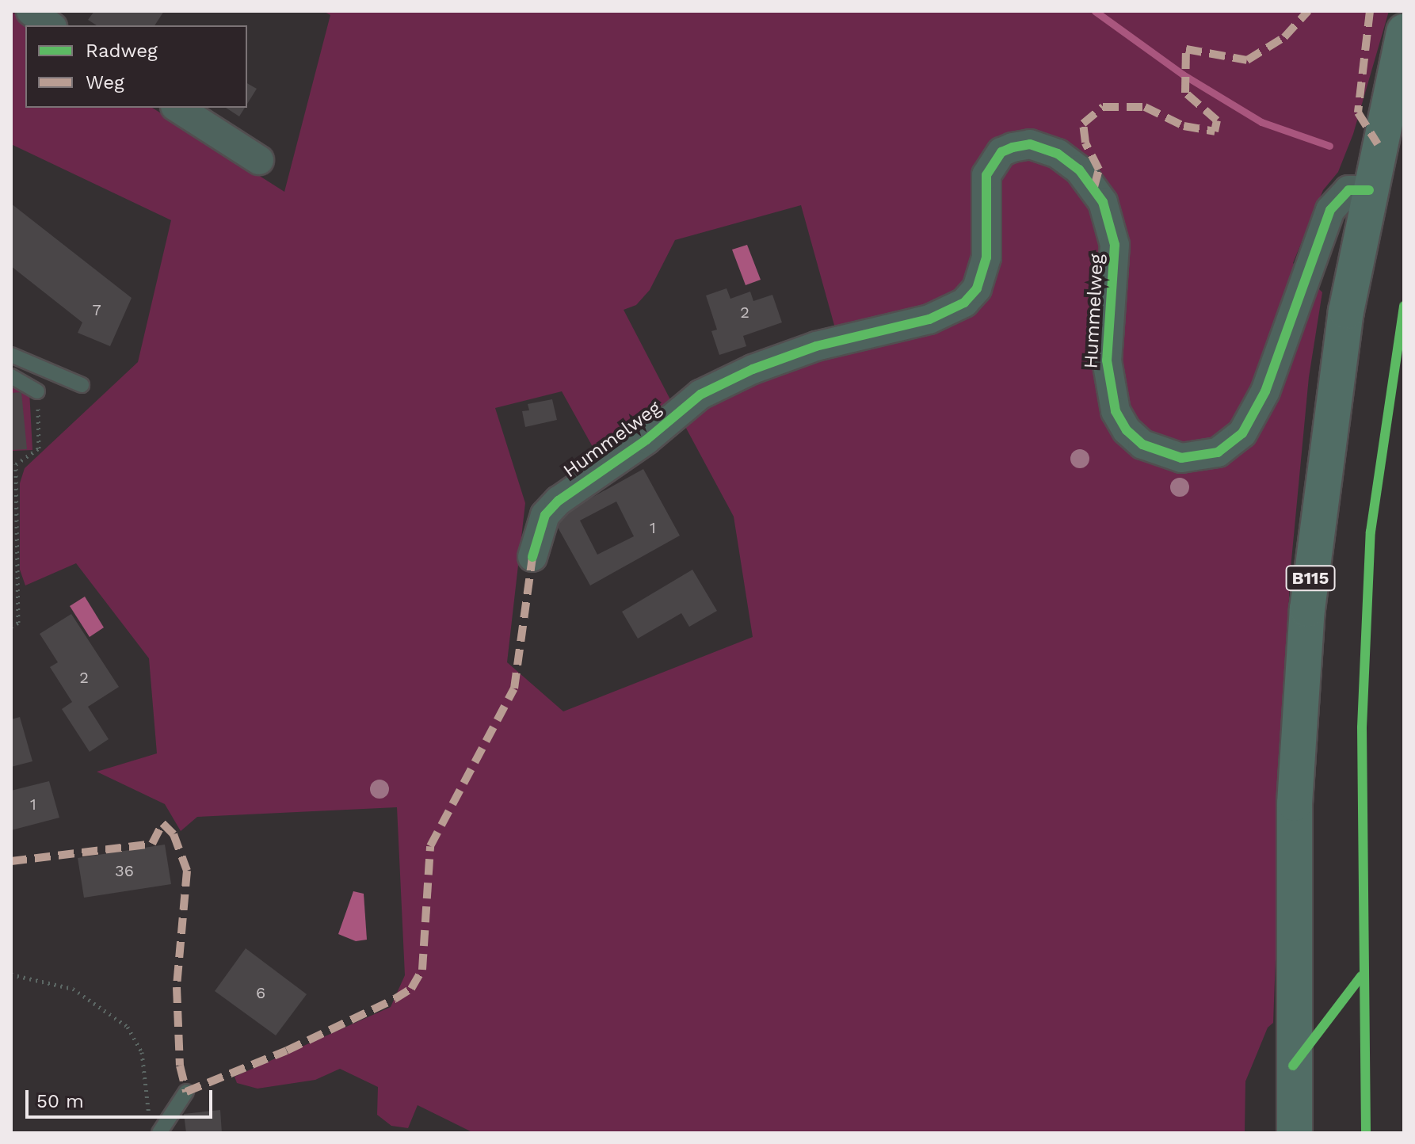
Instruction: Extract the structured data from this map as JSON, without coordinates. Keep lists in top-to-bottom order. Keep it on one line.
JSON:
{"streets":{"main road":["B115"],"street":["Hummelweg"]},"crossings":[["Hummelweg","B115"]],"house_numbers":["7","2","1","2","1","36","6"],"legend":["Radweg","Weg"],"scale_bar":"50 m"}
